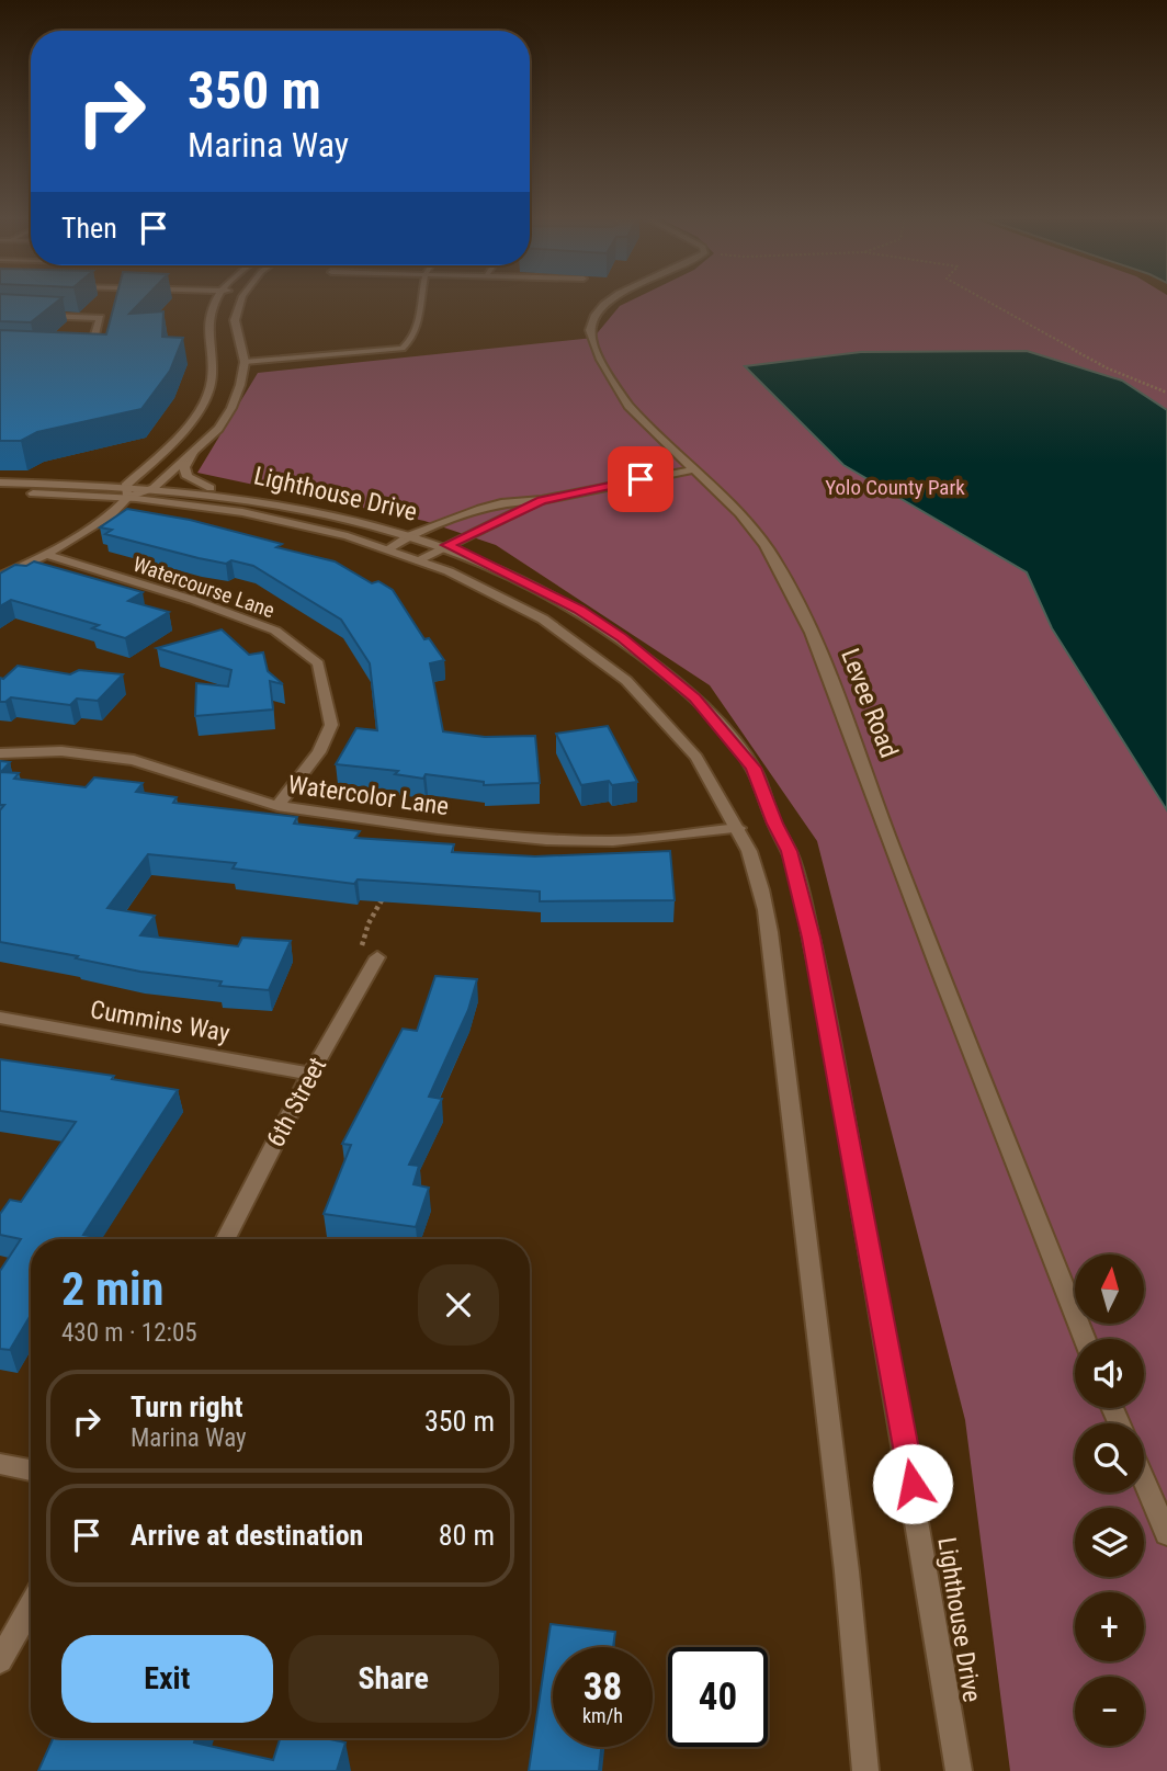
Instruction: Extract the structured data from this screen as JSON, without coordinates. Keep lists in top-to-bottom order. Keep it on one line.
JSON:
{"streets":{"street":["Lighthouse Drive","Watercourse Lane","Levee Road","Watercolor Lane","Cummins Way","6th Street"]},"crossings":[["Lighthouse Drive","Watercolor Lane"],["Watercourse Lane","Watercolor Lane"],["Cummins Way","6th Street"]],"parks":["Yolo County Park"],"north":"top","page":{"turn":["350 m","Marina Way"],"then":"Then","heading":["2 min","430 m · 12:05"],"map_buttons":["+","−"],"list":[{"name":"Turn right","note":"Marina Way","value":"350 m"},{"name":"Arrive at destination","value":"80 m"}],"buttons":["Exit","Share"],"speed":"38 km/h","limit":"40"}}
